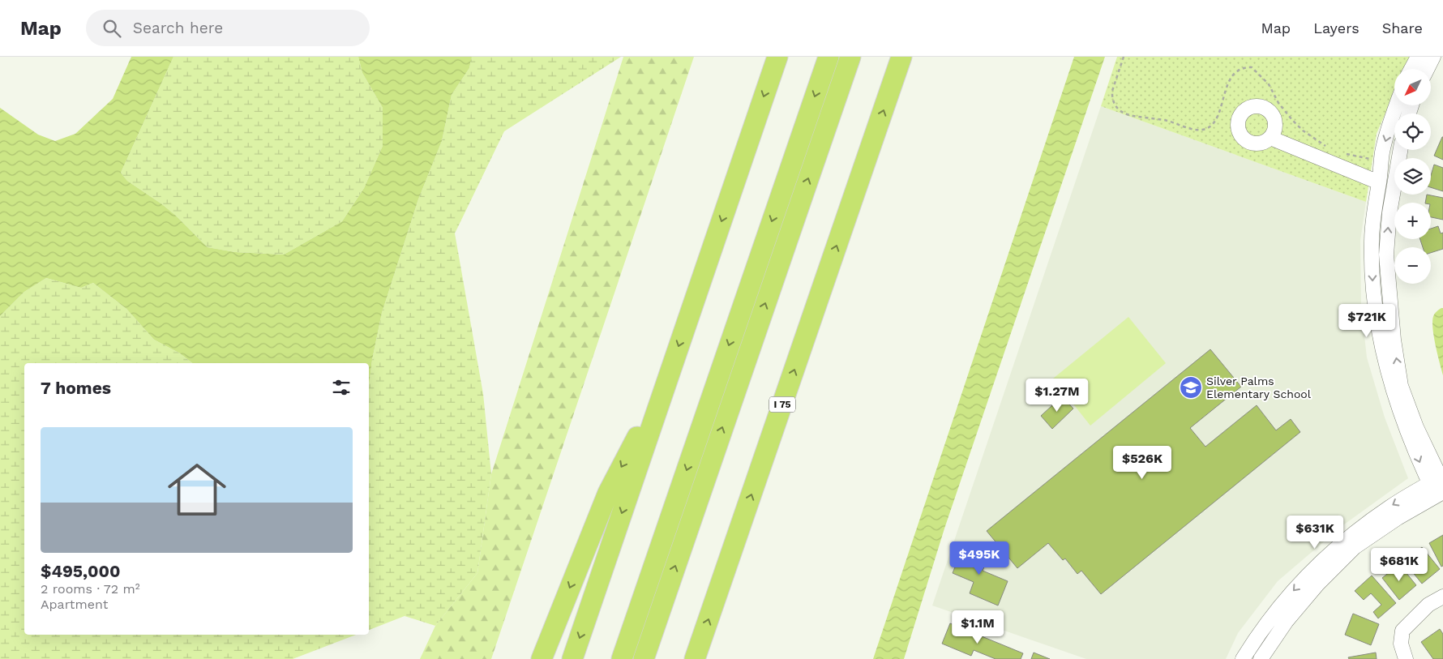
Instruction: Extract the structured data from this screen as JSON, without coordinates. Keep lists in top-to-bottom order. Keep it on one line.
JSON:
{"streets":{"highway":["I 75"]},"places":{"school or university":["Silver Palms Elementary School"]},"north":"bottom left","page":{"header":"Map","search":"Search here","nav":["Map","Layers","Share"],"map_buttons":["+","−"],"price":["$721K","$1.27M","$526K","$631K","$495K","$681K","$1.1M"],"heading":"7 homes","list":[{"name":"$495,000","note":"2 rooms · 72 m² · Apartment"}]}}
